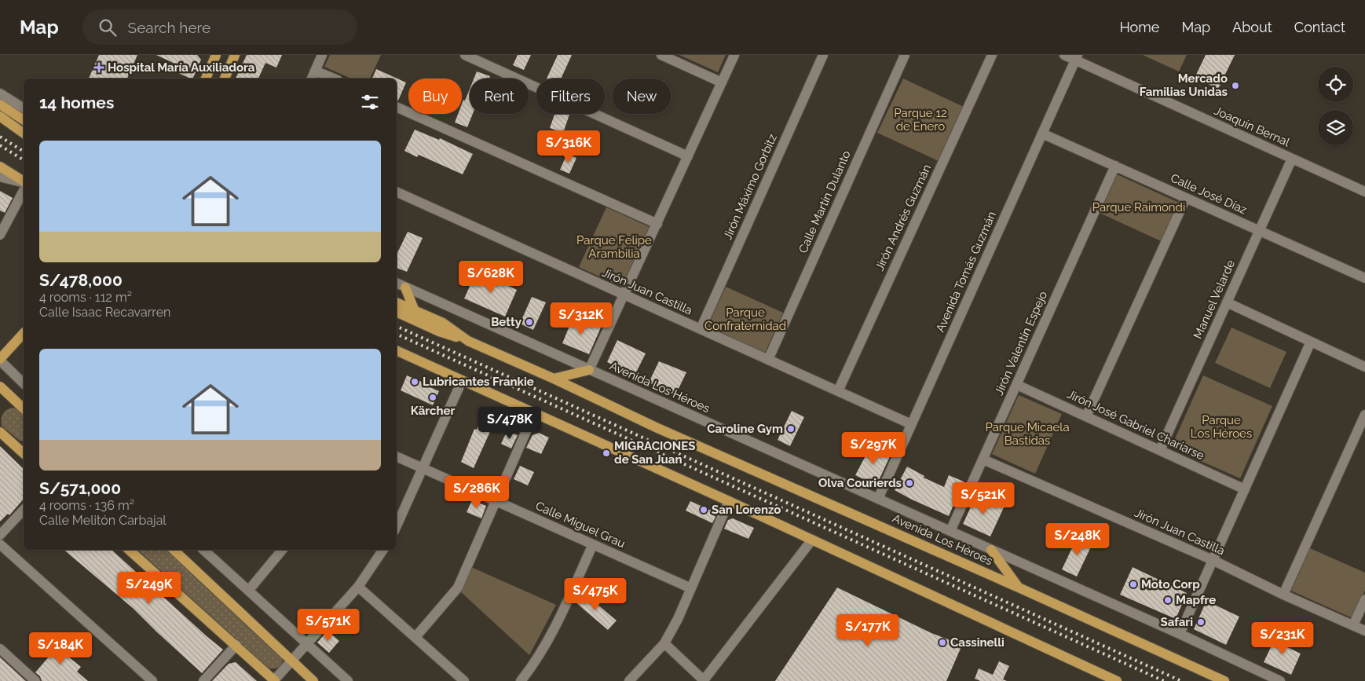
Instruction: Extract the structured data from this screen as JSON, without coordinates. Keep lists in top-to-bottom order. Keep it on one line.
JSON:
{"streets":{"main road":["Avenida Los Héroes"],"street":["Joaquín Bernal","Jirón Máximo Gorbitz","Calle José Díaz","Calle Martín Dulanto","Jirón Andrés Guzmán","Avenida Tomás Guzmán","Jirón Juan Castilla","Manuel Velarde","Jirón Valentín Espejo","Jirón José Gabriel Chariarse","Calle Miguel Grau"]},"crossings":[["Joaquín Bernal","Avenida Tomás Guzmán"],["Joaquín Bernal","Manuel Velarde"],["Jirón Máximo Gorbitz","Jirón Juan Castilla"],["Calle José Díaz","Avenida Tomás Guzmán"],["Calle José Díaz","Manuel Velarde"],["Calle José Díaz","Jirón Valentín Espejo"],["Calle Martín Dulanto","Jirón Juan Castilla"],["Jirón Andrés Guzmán","Jirón Juan Castilla"],["Avenida Tomás Guzmán","Jirón Juan Castilla"],["Avenida Tomás Guzmán","Avenida Los Héroes"],["Jirón Juan Castilla","Jirón Valentín Espejo"],["Manuel Velarde","Jirón José Gabriel Chariarse"],["Jirón Valentín Espejo","Avenida Los Héroes"],["Jirón Valentín Espejo","Jirón José Gabriel Chariarse"]],"parks":["Parque 12 de Enero","Parque Raimondi","Parque Felipe Arambilia","Parque Confraternidad","Parque Los Héroes","Parque Micaela Bastidas"],"places":{"health":["Hospital María Auxiliadora"],"other":["Mercado Familias Unidas","Betty","Lubricantes Frankie","Kärcher","Caroline Gym","MIGRACIONES de San Juan","Olva Courierds","San Lorenzo","Moto Corp","Mapfre","Safari","Cassinelli"]},"page":{"header":"Map","search":"Search here","nav":["Home","Map","About","Contact"],"chip":["Buy","Rent","Filters","New"],"heading":"14 homes","list":[{"name":"S/478,000","note":"4 rooms · 112 m² · Calle Isaac Recavarren"},{"name":"S/571,000","note":"4 rooms · 136 m² · Calle Melitón Carbajal"}],"price":["S/316K","S/628K","S/312K","S/478K","S/297K","S/286K","S/521K","S/248K","S/249K","S/475K","S/571K","S/177K","S/231K","S/184K"]}}
